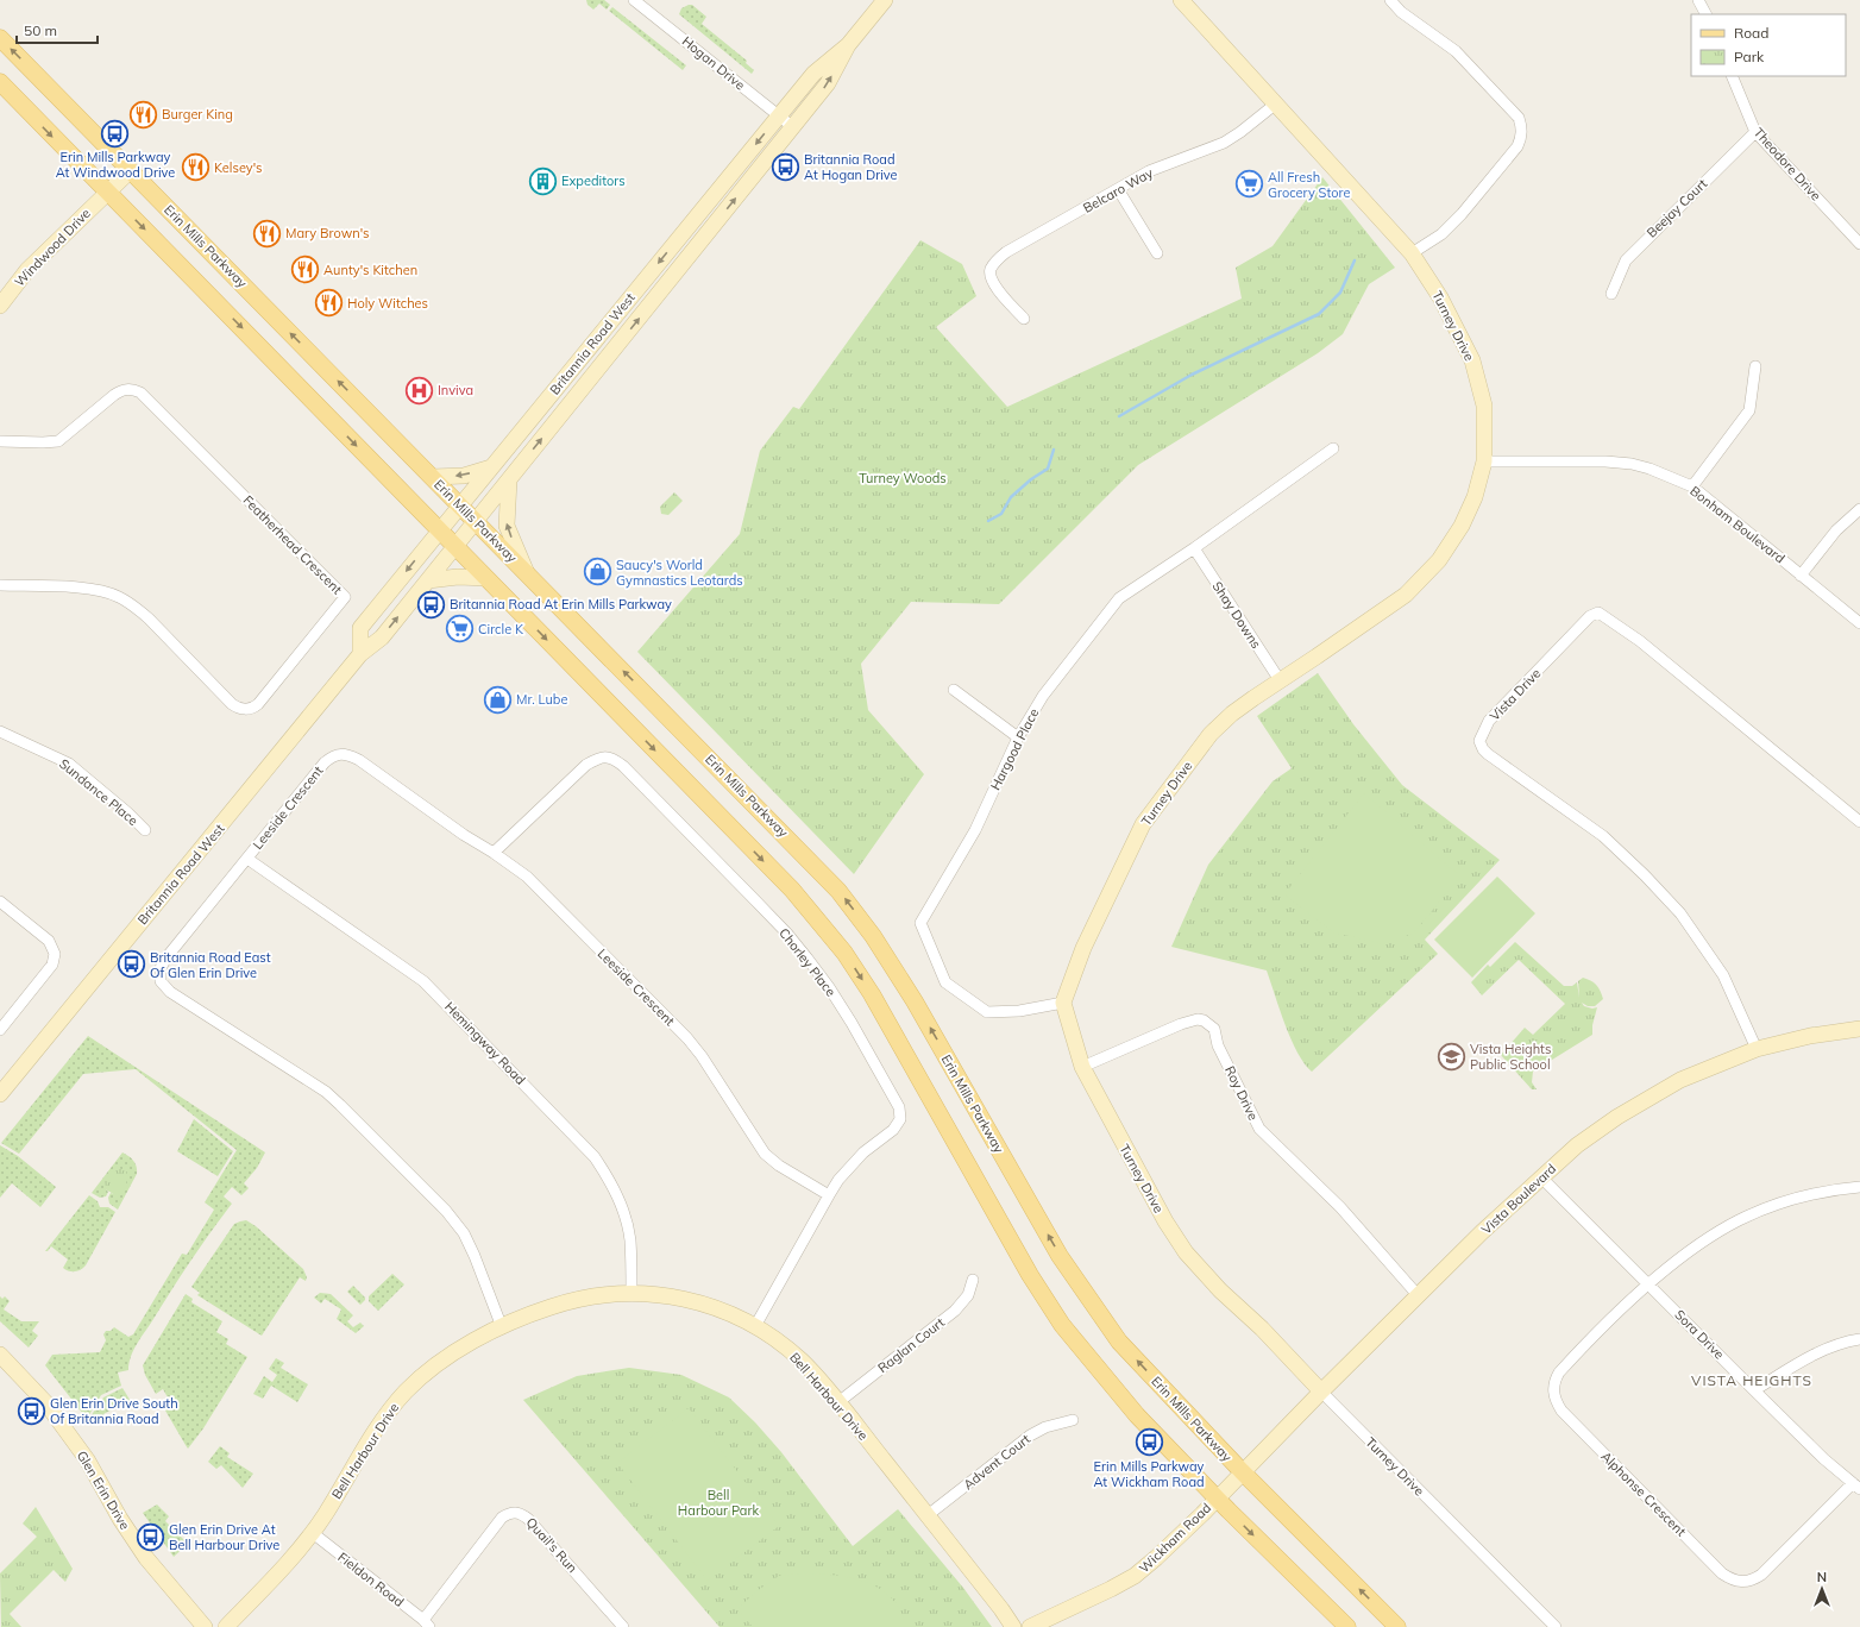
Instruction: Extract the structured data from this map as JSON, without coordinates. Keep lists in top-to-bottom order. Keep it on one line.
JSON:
{"streets":{"main road":["Erin Mills Parkway"],"street":["Hogan Drive","Theodore Drive","Belcaro Way","Beejay Court","Windwood Drive","Turney Drive","Britannia Road West","Bonham Boulevard","Featherhead Crescent","Shay Downs","Vista Drive","Hargood Place","Sundance Place","Leeside Crescent","Chorley Place","Hemingway Road","Roy Drive","Vista Boulevard","Sora Drive","Raglan Court","Bell Harbour Drive","Advent Court","Glen Erin Drive","Alphonse Crescent","Wickham Road","Quail's Run","Fieldon Road"]},"crossings":[["Hogan Drive","Britannia Road West"],["Theodore Drive","Beejay Court"],["Belcaro Way","Turney Drive"],["Erin Mills Parkway","Windwood Drive"],["Erin Mills Parkway","Britannia Road West"],["Erin Mills Parkway","Vista Boulevard"],["Erin Mills Parkway","Wickham Road"],["Turney Drive","Bonham Boulevard"],["Turney Drive","Shay Downs"],["Turney Drive","Hargood Place"],["Turney Drive","Roy Drive"],["Turney Drive","Vista Boulevard"],["Shay Downs","Hargood Place"],["Vista Drive","Vista Boulevard"],["Leeside Crescent","Chorley Place"],["Leeside Crescent","Hemingway Road"],["Leeside Crescent","Bell Harbour Drive"],["Chorley Place","Bell Harbour Drive"],["Hemingway Road","Bell Harbour Drive"],["Roy Drive","Vista Boulevard"],["Vista Boulevard","Sora Drive"],["Vista Boulevard","Wickham Road"],["Sora Drive","Alphonse Crescent"],["Raglan Court","Bell Harbour Drive"],["Bell Harbour Drive","Advent Court"],["Bell Harbour Drive","Fieldon Road"],["Quail's Run","Fieldon Road"]],"districts":["VISTA HEIGHTS"],"parks":["Turney Woods","Bell Harbour Park"],"places":{"restaurant":["Burger King","Kelsey's","Mary Brown's","Aunty's Kitchen","Holy Witches"],"bus stop":["Erin Mills Parkway At Windwood Drive","Britannia Road At Hogan Drive","Britannia Road At Erin Mills Parkway","Britannia Road East Of Glen Erin Drive","Glen Erin Drive South Of Britannia Road","Erin Mills Parkway At Wickham Road","Glen Erin Drive At Bell Harbour Drive"],"building":["Expeditors"],"supermarket":["All Fresh Grocery Store","Circle K"],"hospital":["Inviva"],"shop":["Saucy's World Gymnastics Leotards","Mr. Lube"],"school or university":["Vista Heights Public School"]},"legend":["Road","Park"],"scale_bar":"50 m","north":"top"}
